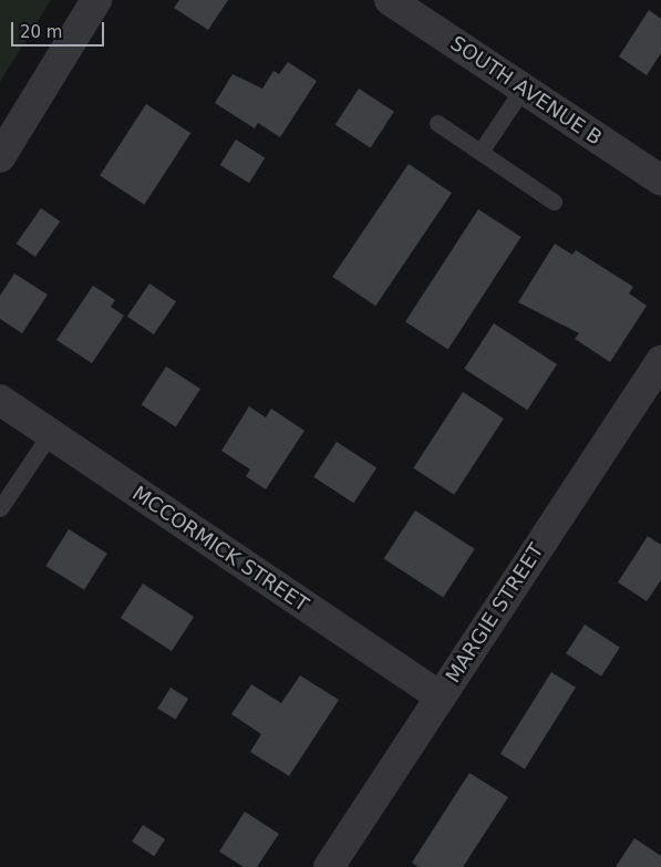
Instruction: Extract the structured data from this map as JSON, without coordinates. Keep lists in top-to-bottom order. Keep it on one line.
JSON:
{"streets":{"street":["SOUTH AVENUE B","MCCORMICK STREET","MARGIE STREET"]},"crossings":[["MCCORMICK STREET","MARGIE STREET"]],"scale_bar":"20 m"}
